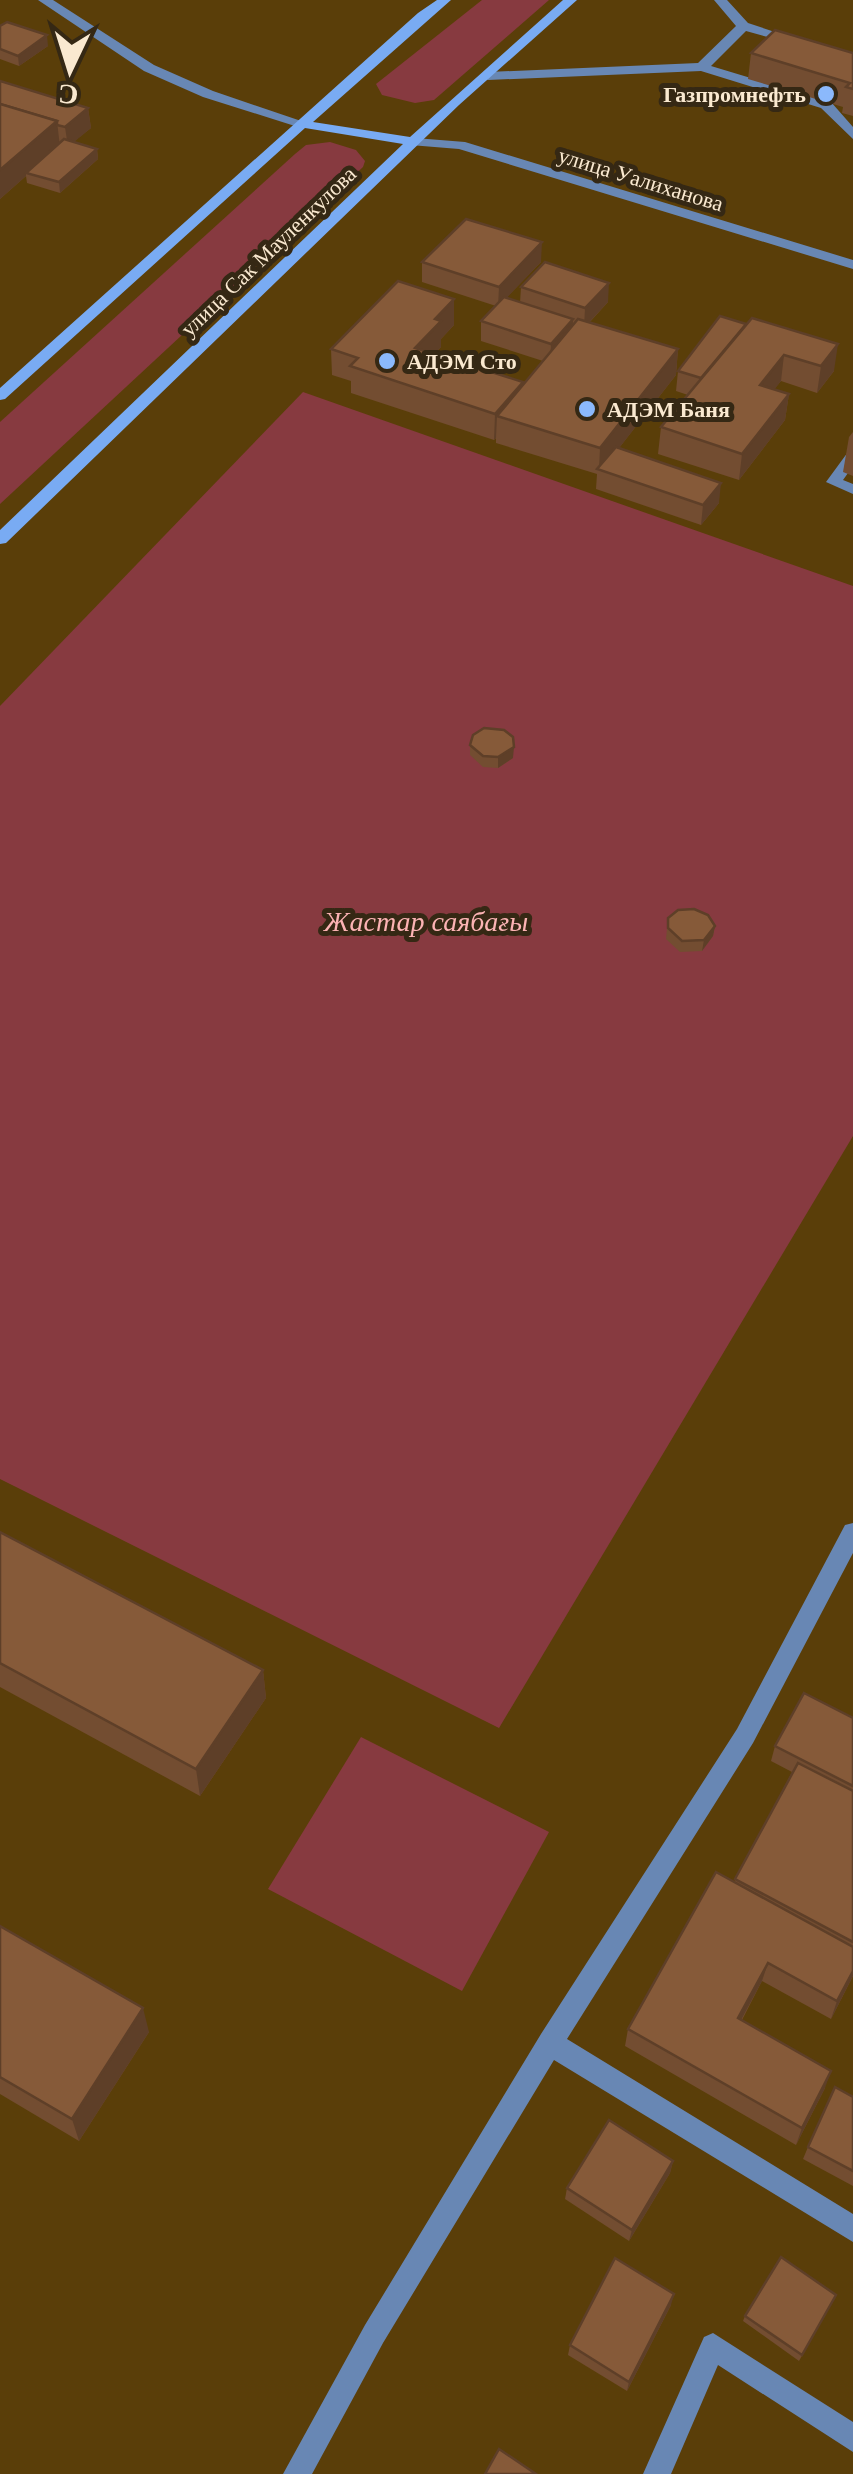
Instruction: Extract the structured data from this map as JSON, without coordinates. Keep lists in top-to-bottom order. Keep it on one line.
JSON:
{"streets":{"main road":["улица Сак Мауленкулова"],"street":["улица Уалиханова"]},"crossings":[["улица Уалиханова","улица Сак Мауленкулова"]],"parks":["Жастар саябағы"],"places":["Газпромнефть","АДЭМ Сто","АДЭМ Баня"],"north":"bottom"}
